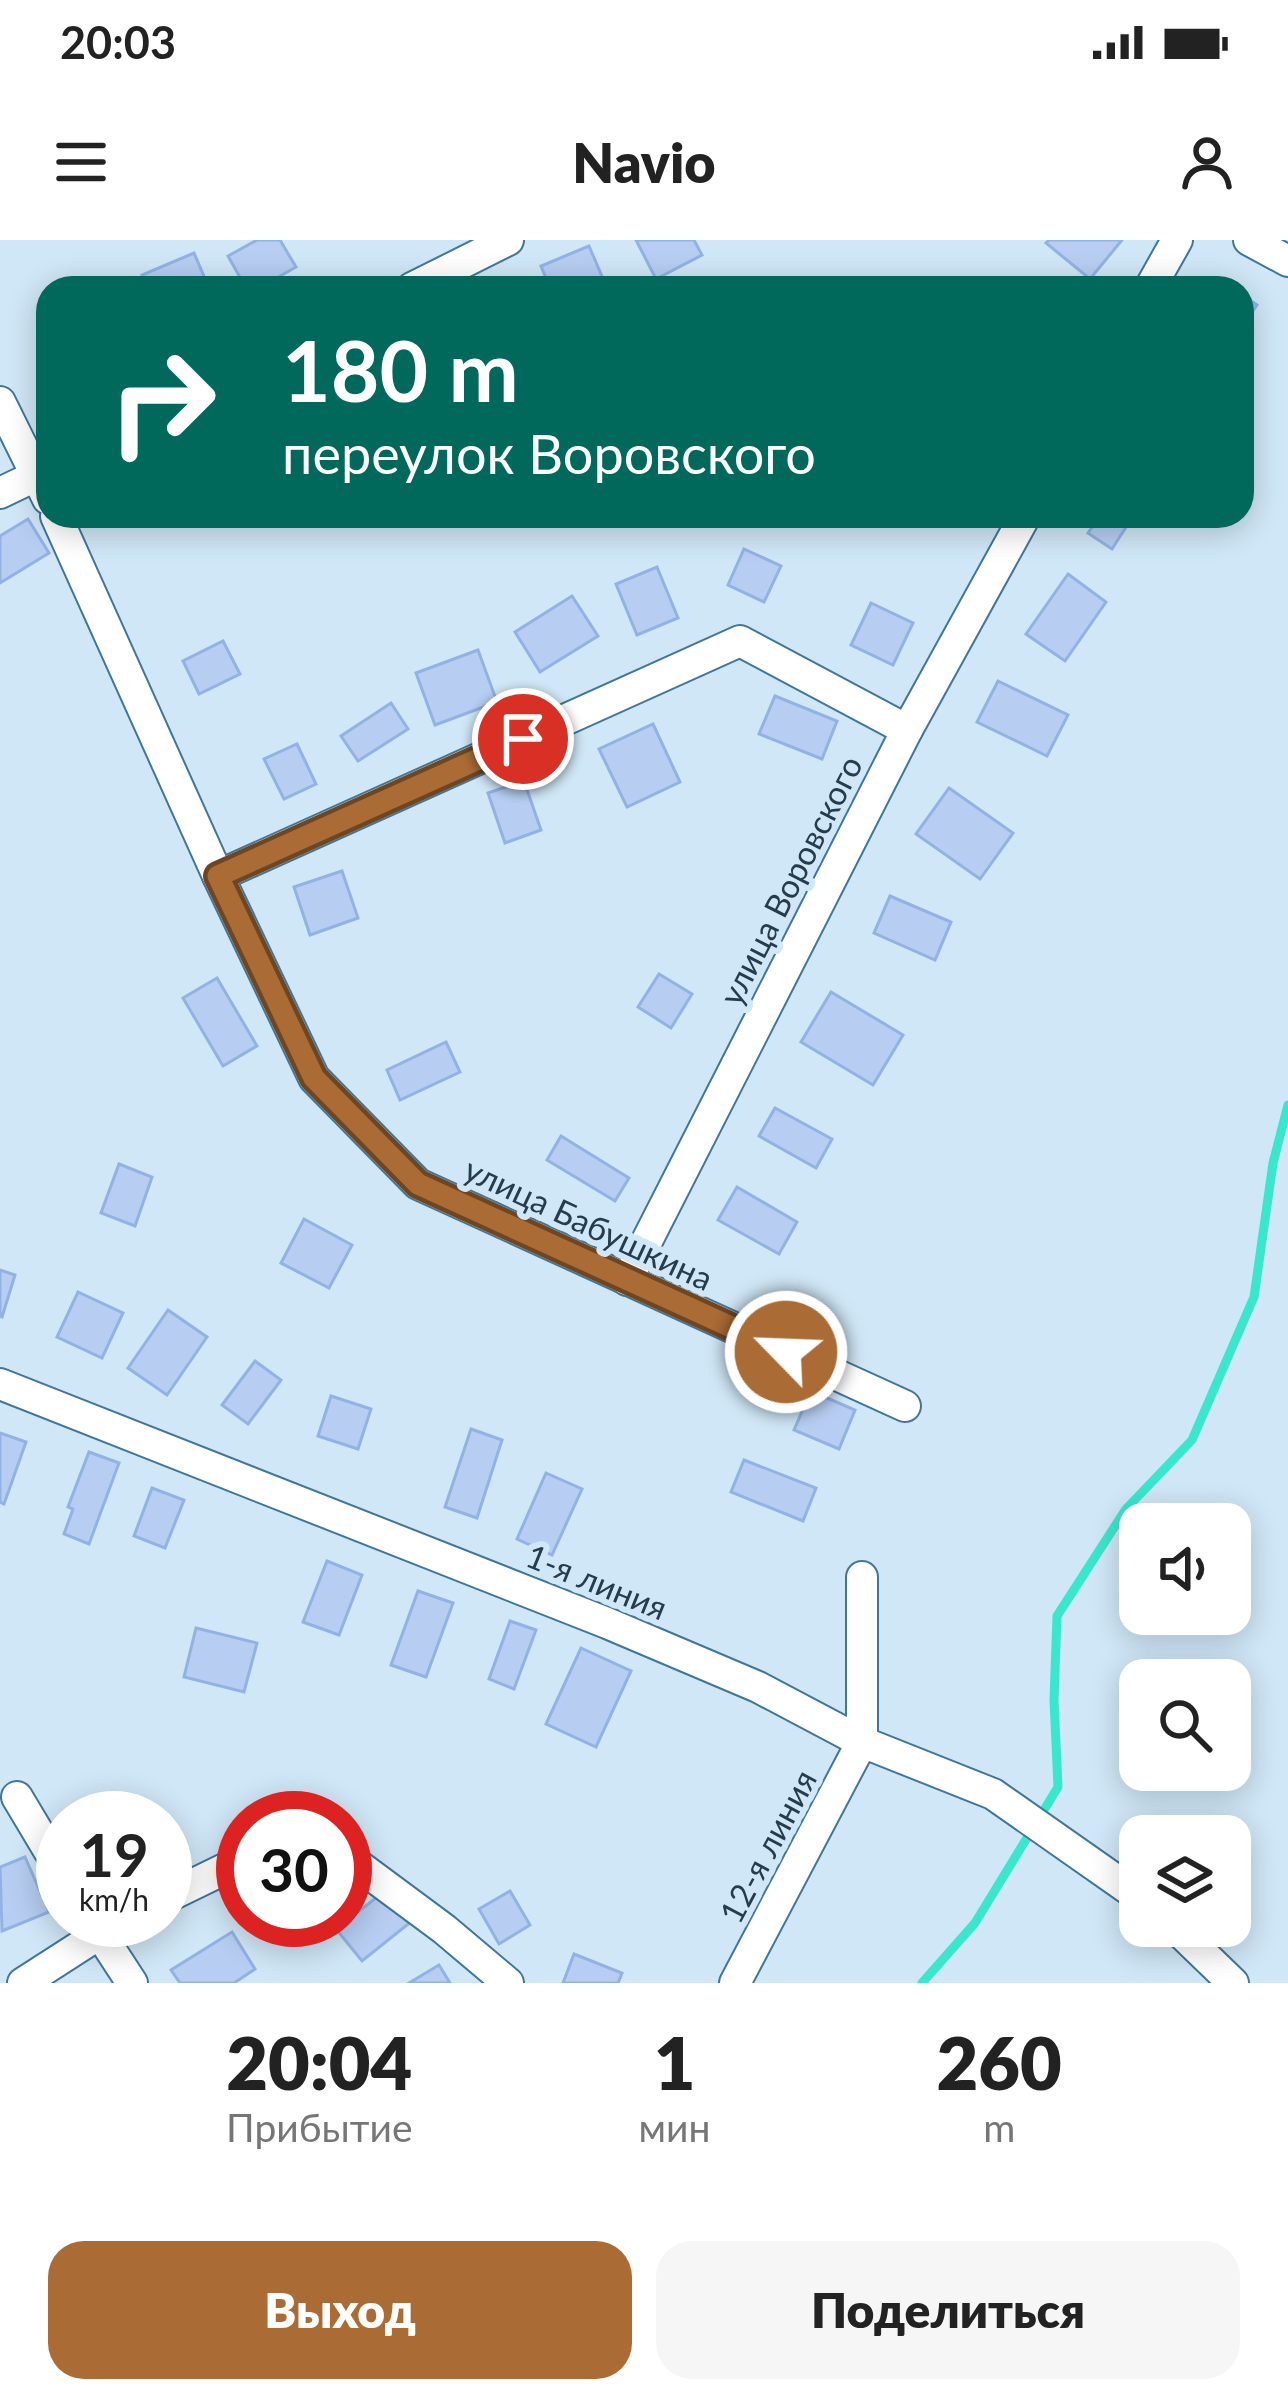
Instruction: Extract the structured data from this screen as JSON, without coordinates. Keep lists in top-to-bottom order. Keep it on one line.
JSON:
{"streets":{"street":["улица Воровского","улица Бабушкина","1-я линия","12-я линия"]},"crossings":[["улица Воровского","улица Бабушкина"],["1-я линия","12-я линия"]],"page":{"status":"20:03","header":"Navio","turn":["180 m","переулок Воровского"],"speed":"19 km/h","limit":"30","eta":["20:04","Прибытие","1","мин","260","m"],"buttons":["Выход","Поделиться"]}}
